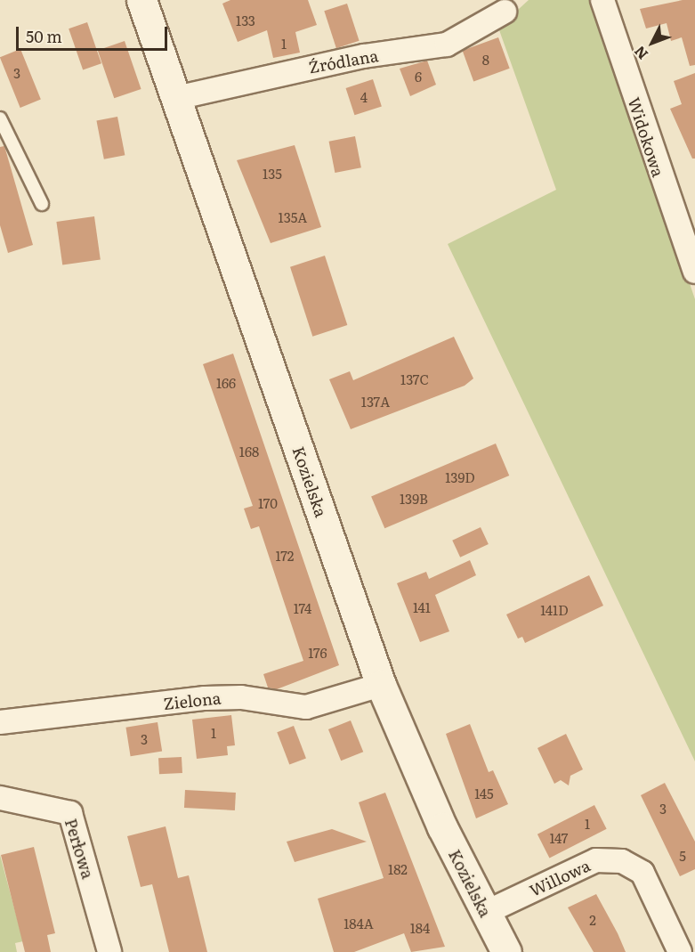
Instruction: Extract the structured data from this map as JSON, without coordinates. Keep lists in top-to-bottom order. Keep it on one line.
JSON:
{"streets":{"street":["Źródlana","Widokowa","Kozielska","Zielona","Perłowa","Willowa"]},"crossings":[["Źródlana","Kozielska"],["Kozielska","Zielona"],["Kozielska","Willowa"]],"house_numbers":["133","1","8","3","6","4","135","135A","137C","166","137A","168","139D","139B","170","172","141","174","141D","176","1","3","145","3","1","147","5","182","2","184A","184"],"scale_bar":"50 m","north":"bottom left"}
